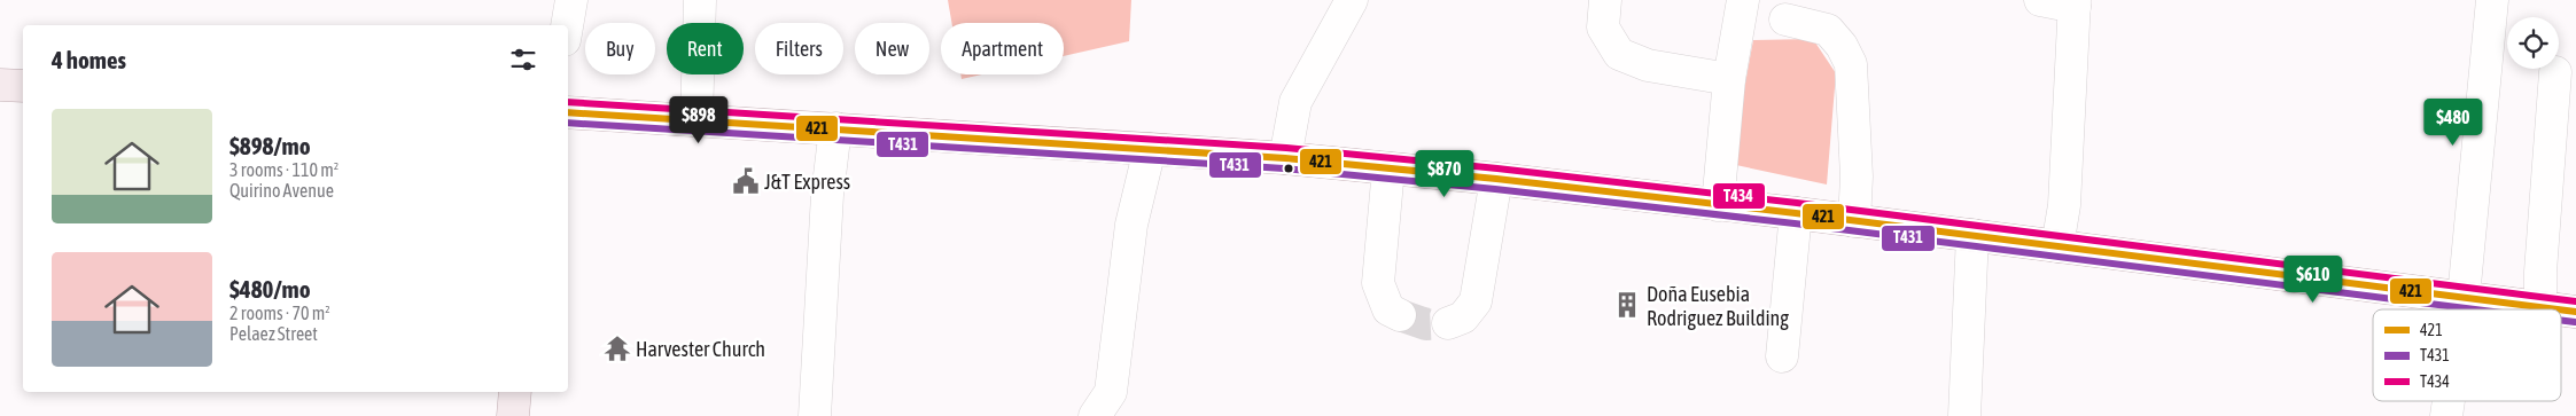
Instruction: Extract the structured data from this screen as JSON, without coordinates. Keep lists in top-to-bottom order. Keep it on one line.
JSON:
{"places":{"public building":["J&T Express"],"building":["Doña Eusebia Rodriguez Building"],"temple":["Harvester Church"]},"lines":["transit line T434","transit line 421","transit line T431"],"legend":["421","T431","T434"],"page":{"chip":["Buy","Rent","Filters","New","Apartment"],"heading":"4 homes","list":[{"name":"$898/mo","note":"3 rooms · 110 m² · Quirino Avenue"},{"name":"$480/mo","note":"2 rooms · 70 m² · Pelaez Street"}],"price":["$898","$480","$870","$610"]}}
